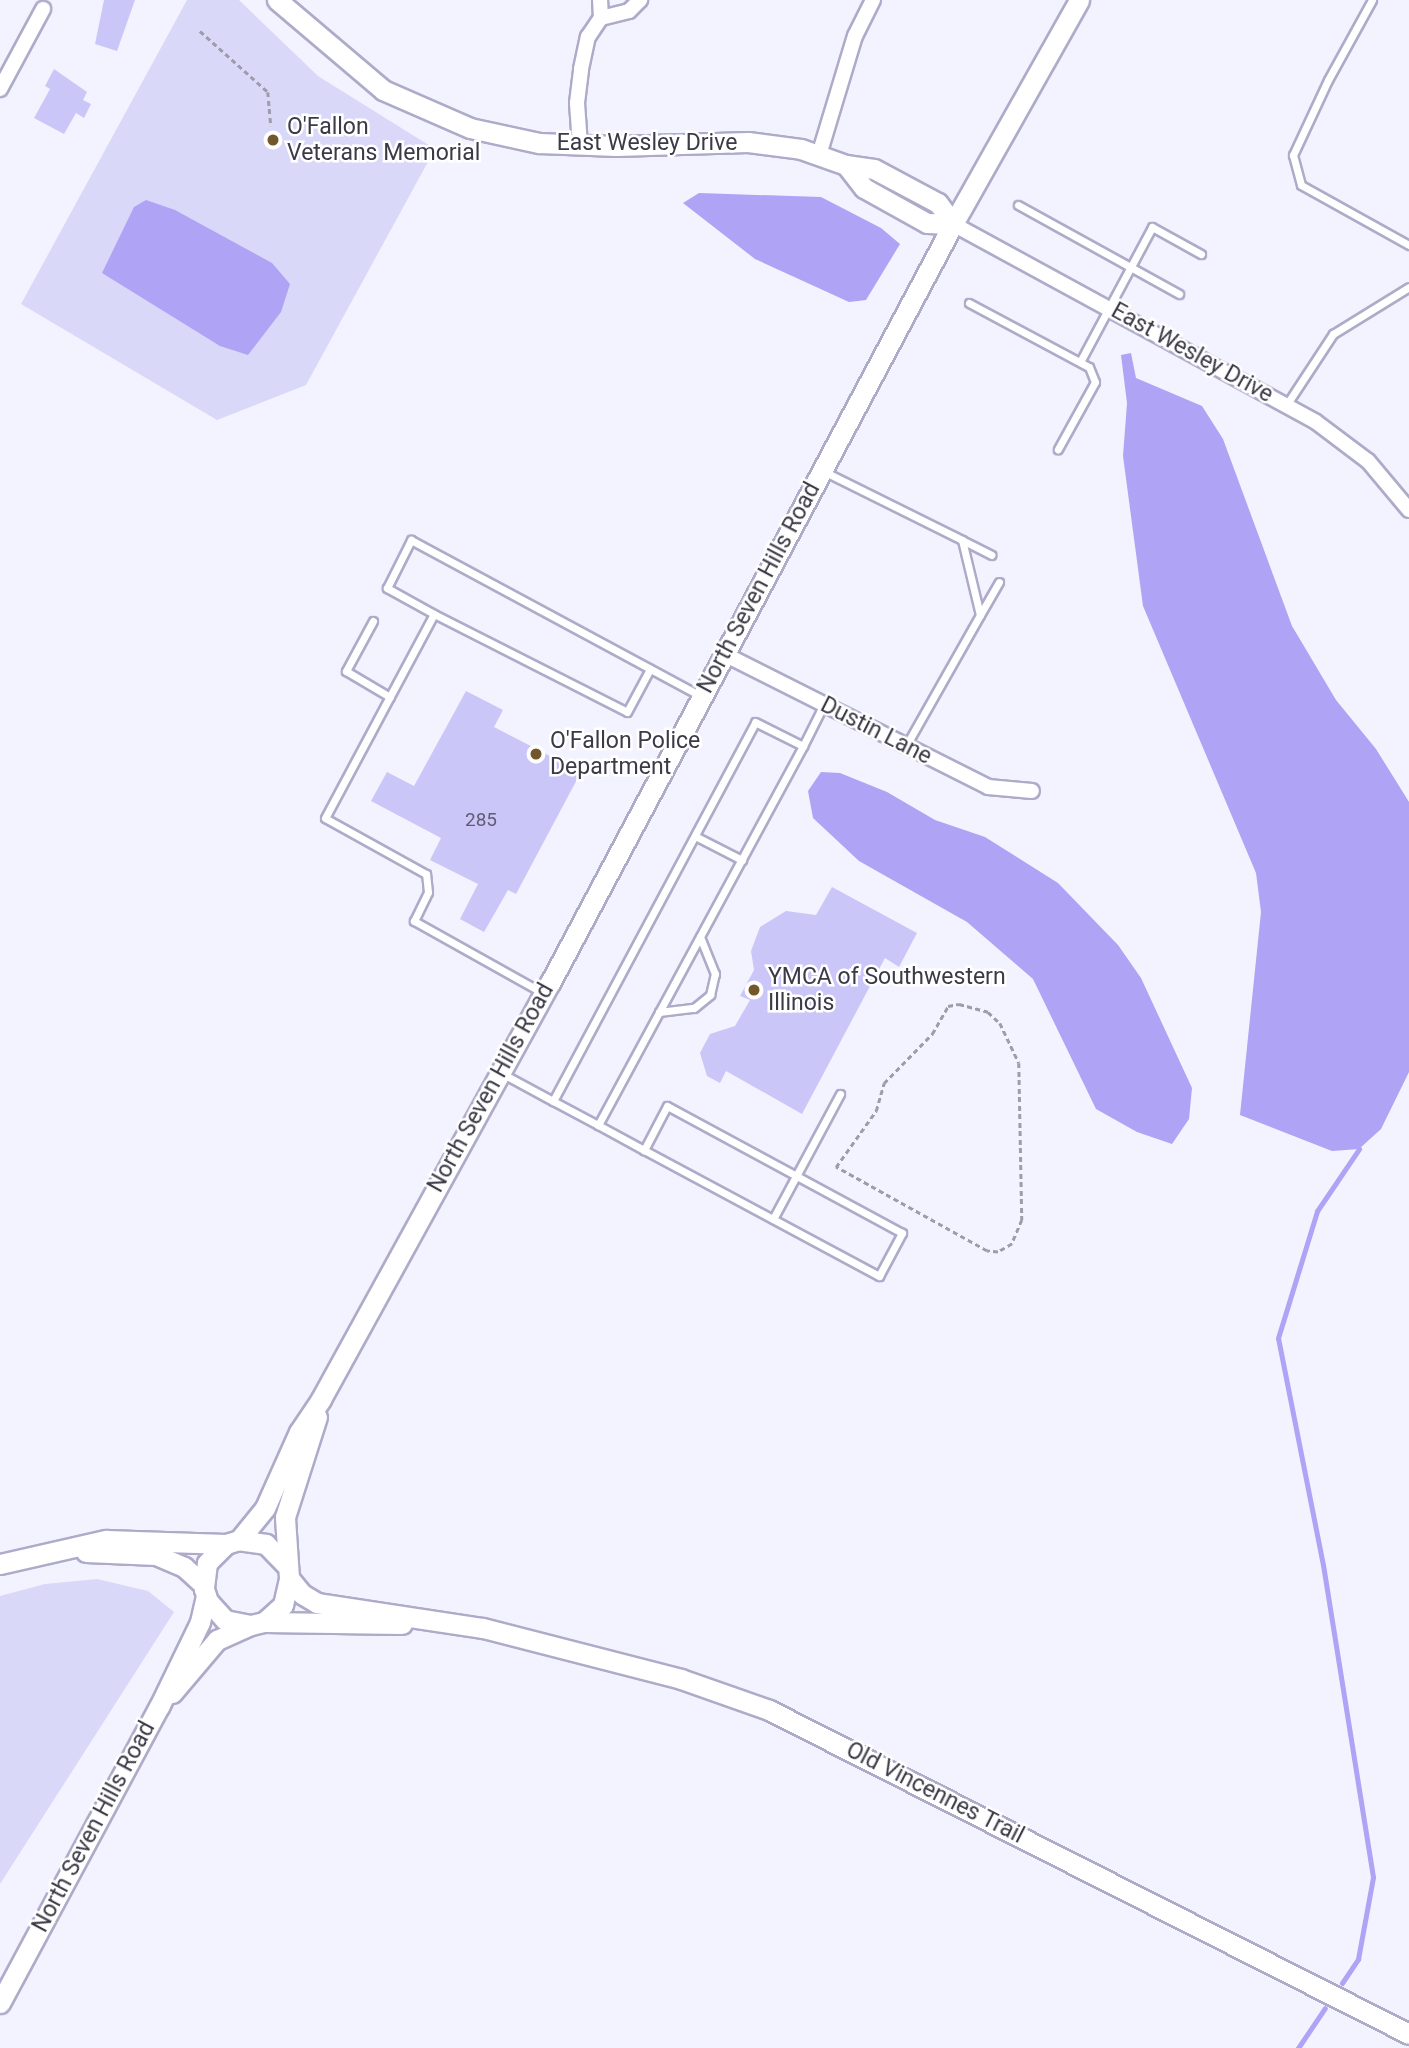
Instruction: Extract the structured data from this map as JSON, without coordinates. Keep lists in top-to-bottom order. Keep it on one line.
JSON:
{"streets":{"street":["East Wesley Drive","North Seven Hills Road","Dustin Lane","Old Vincennes Trail"]},"crossings":[["East Wesley Drive","North Seven Hills Road"],["North Seven Hills Road","Dustin Lane"],["North Seven Hills Road","Old Vincennes Trail"]],"places":["O'Fallon Veterans Memorial","O'Fallon Police Department","YMCA of Southwestern Illinois"],"house_numbers":["285"]}
